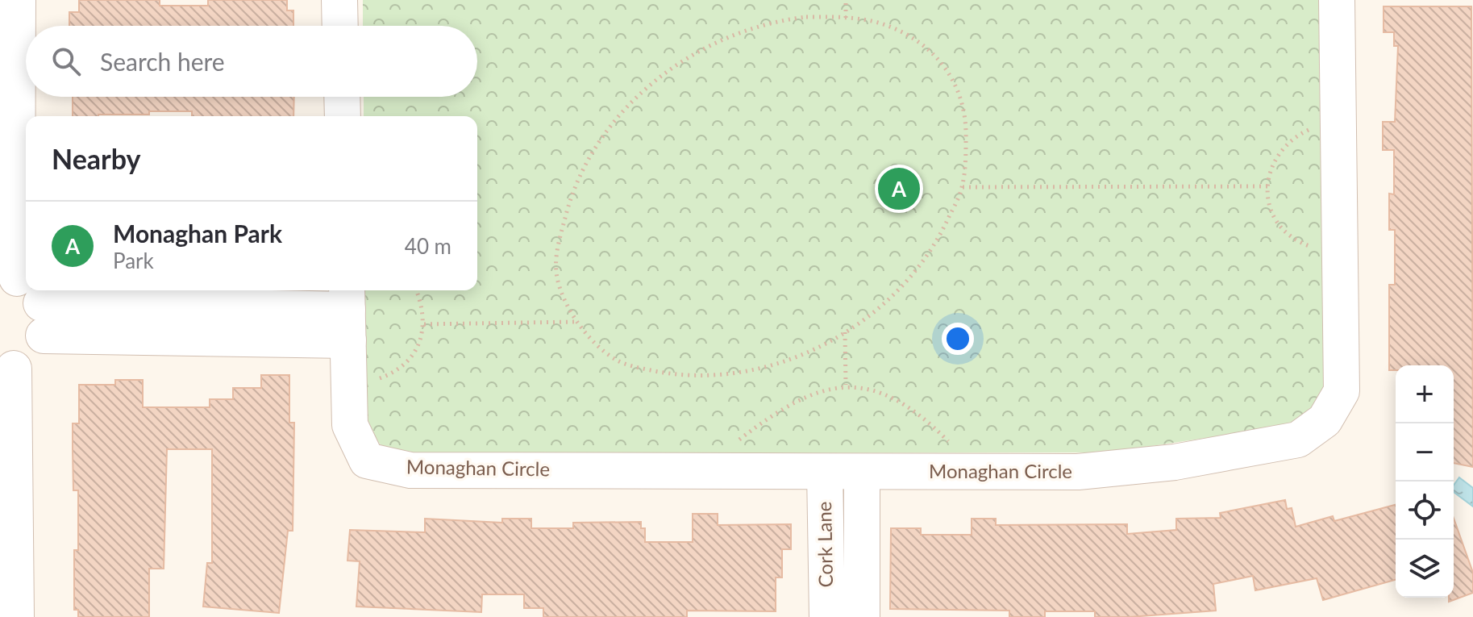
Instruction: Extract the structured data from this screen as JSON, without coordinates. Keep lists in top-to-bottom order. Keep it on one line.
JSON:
{"streets":{"street":["Monaghan Circle","Cork Lane"]},"crossings":[["Monaghan Circle","Cork Lane"]],"page":{"search":"Search here","heading":"Nearby","pins":"A","list":[{"mark":"A","name":"Monaghan Park","note":"Park","value":"40 m"}],"map_buttons":["+","−"]}}
